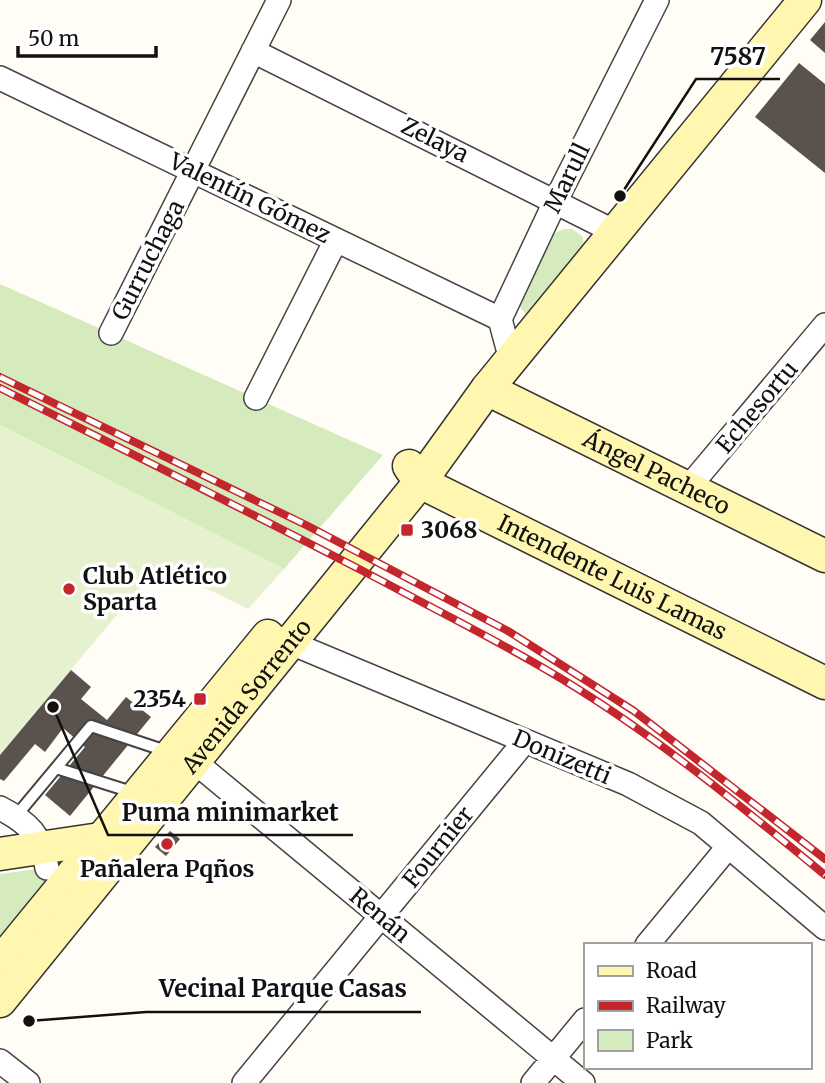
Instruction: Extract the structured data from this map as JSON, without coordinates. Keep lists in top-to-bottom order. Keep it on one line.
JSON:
{"streets":{"main road":["Ángel Pacheco","Intendente Luis Lamas","Avenida Sorrento"],"street":["Zelaya","Marull","Valentín Gómez","Gurruchaga","Echesortu","Donizetti","Fournier","Renán"]},"crossings":[["Zelaya","Marull"],["Zelaya","Gurruchaga"],["Zelaya","Avenida Sorrento"],["Marull","Valentín Gómez"],["Valentín Gómez","Gurruchaga"],["Echesortu","Ángel Pacheco"],["Ángel Pacheco","Avenida Sorrento"],["Intendente Luis Lamas","Avenida Sorrento"],["Avenida Sorrento","Donizetti"],["Avenida Sorrento","Renán"],["Donizetti","Fournier"],["Fournier","Renán"]],"places":{"other":["7587","Club Atlético Sparta","Puma minimarket","Pañalera Pqños","Vecinal Parque Casas"],"transit":["3068","2354"]},"legend":["Road","Railway","Park"],"scale_bar":"50 m"}
